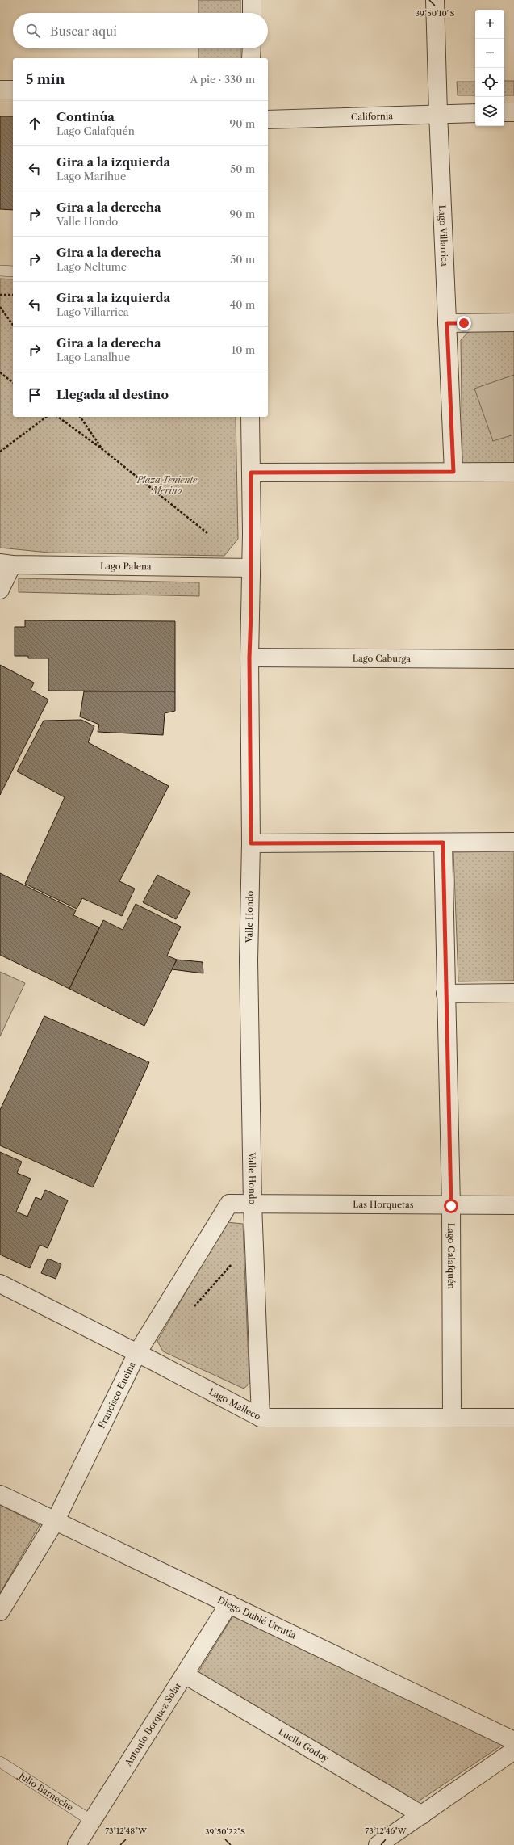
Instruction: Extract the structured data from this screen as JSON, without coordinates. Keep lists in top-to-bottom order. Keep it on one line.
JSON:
{"streets":{"street":["California","Lago Villarrica","Lago Palena","Lago Caburga","Valle Hondo","Las Horquetas","Lago Calafquén","Francisco Encina","Lago Malleco","Diego Dublé Urrutia","Antonio Borquez Solar","Lucila Godoy"],"lane":["Julio Barneche"]},"crossings":[["California","Lago Villarrica"],["Lago Palena","Valle Hondo"],["Lago Caburga","Valle Hondo"],["Valle Hondo","Las Horquetas"],["Valle Hondo","Francisco Encina"],["Valle Hondo","Lago Malleco"],["Las Horquetas","Lago Calafquén"],["Las Horquetas","Francisco Encina"],["Lago Calafquén","Lago Malleco"],["Francisco Encina","Lago Malleco"],["Francisco Encina","Diego Dublé Urrutia"],["Diego Dublé Urrutia","Antonio Borquez Solar"],["Antonio Borquez Solar","Lucila Godoy"],["Antonio Borquez Solar","Julio Barneche"]],"parks":["Plaza Teniente Merino"],"page":{"map_buttons":["+","−"],"search":"Buscar aquí","heading":["5 min","A pie · 330 m"],"list":[["Continúa","Lago Calafquén","90 m"],["Gira a la izquierda","Lago Marihue","50 m"],["Gira a la derecha","Valle Hondo","90 m"],["Gira a la derecha","Lago Neltume","50 m"],["Gira a la izquierda","Lago Villarrica","40 m"],["Gira a la derecha","Lago Lanalhue","10 m"],"Llegada al destino"]},"coordinates":["39°50'10\"S","73°12'48\"W","73°12'46\"W","39°50'22\"S"]}
